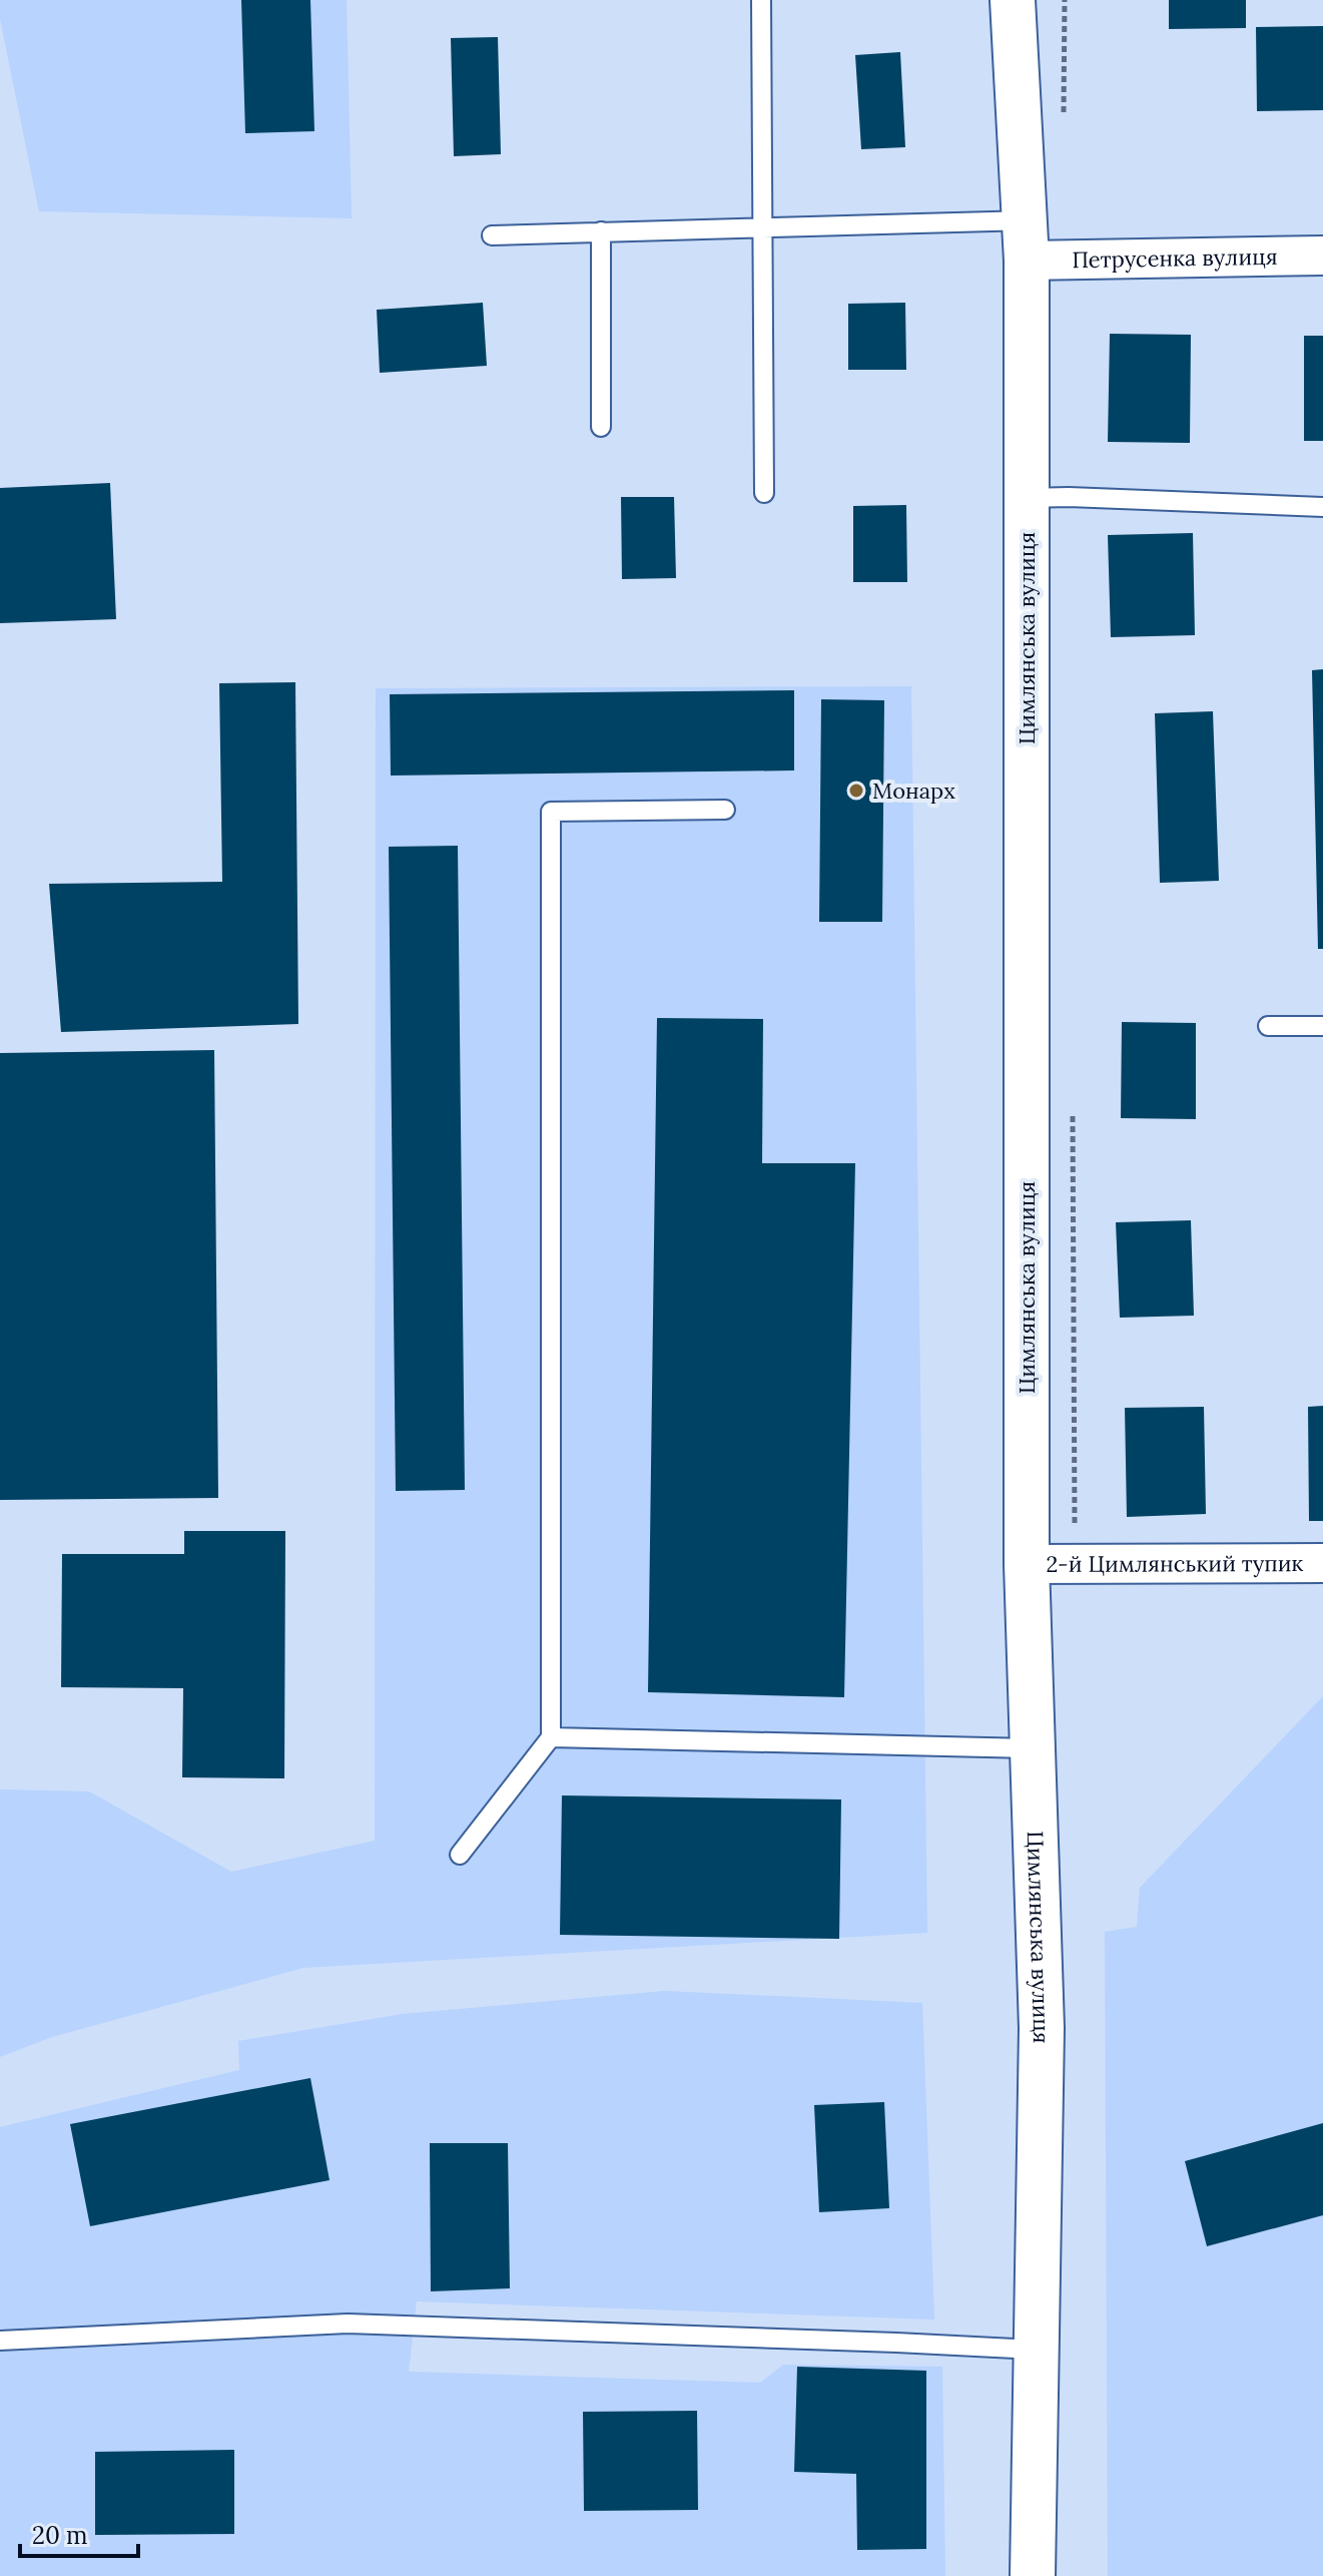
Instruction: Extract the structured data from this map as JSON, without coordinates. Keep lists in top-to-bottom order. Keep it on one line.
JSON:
{"streets":{"street":["Петрусенка вулиця","Цимлянська вулиця","2-й Цимлянський тупик"]},"crossings":[["Петрусенка вулиця","Цимлянська вулиця"],["Цимлянська вулиця","2-й Цимлянський тупик"]],"places":["Монарх"],"scale_bar":"20 m"}
